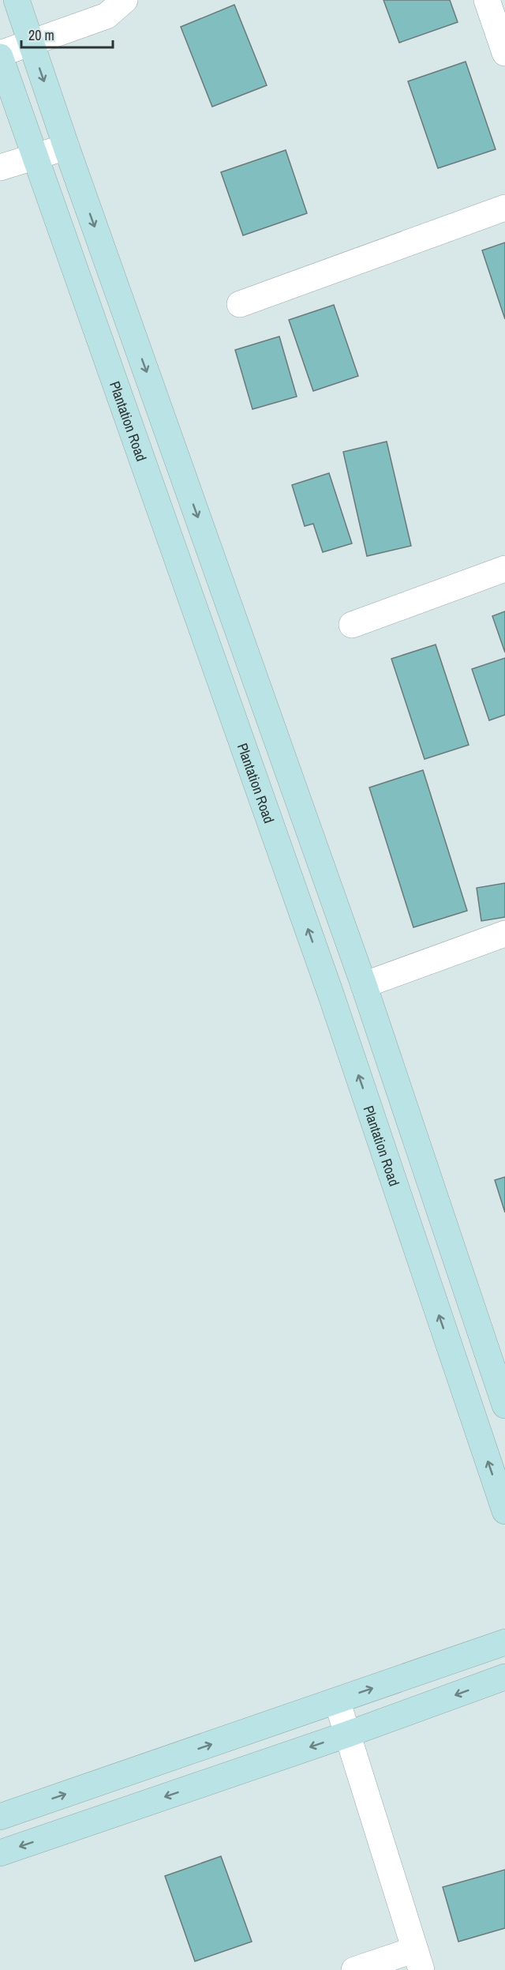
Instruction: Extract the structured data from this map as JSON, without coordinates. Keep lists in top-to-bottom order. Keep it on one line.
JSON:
{"streets":{"street":["Plantation Road"]},"scale_bar":"20 m"}
